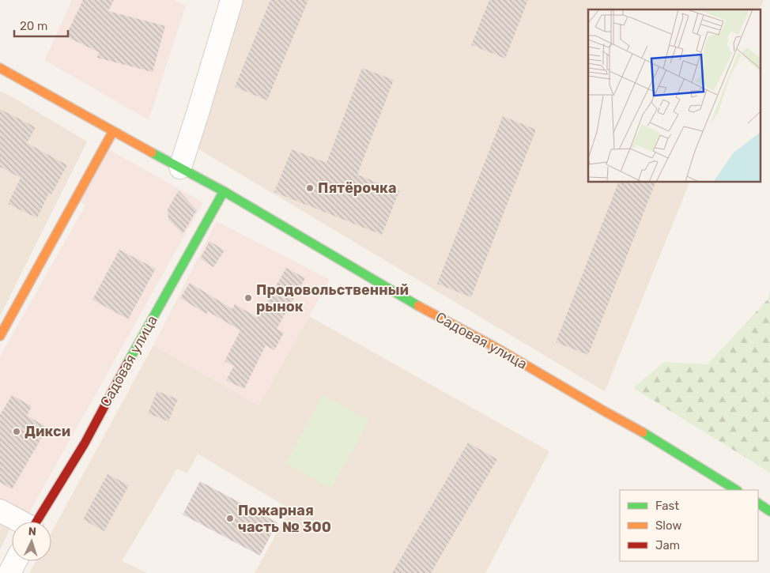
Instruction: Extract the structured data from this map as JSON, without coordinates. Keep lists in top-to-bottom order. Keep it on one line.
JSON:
{"streets":{"street":["Садовая улица"]},"places":["Пятёрочка","Продовольственный рынок","Дикси","Пожарная часть № 300"],"legend":["Fast","Slow","Jam"],"scale_bar":"20 m","north":"top"}
